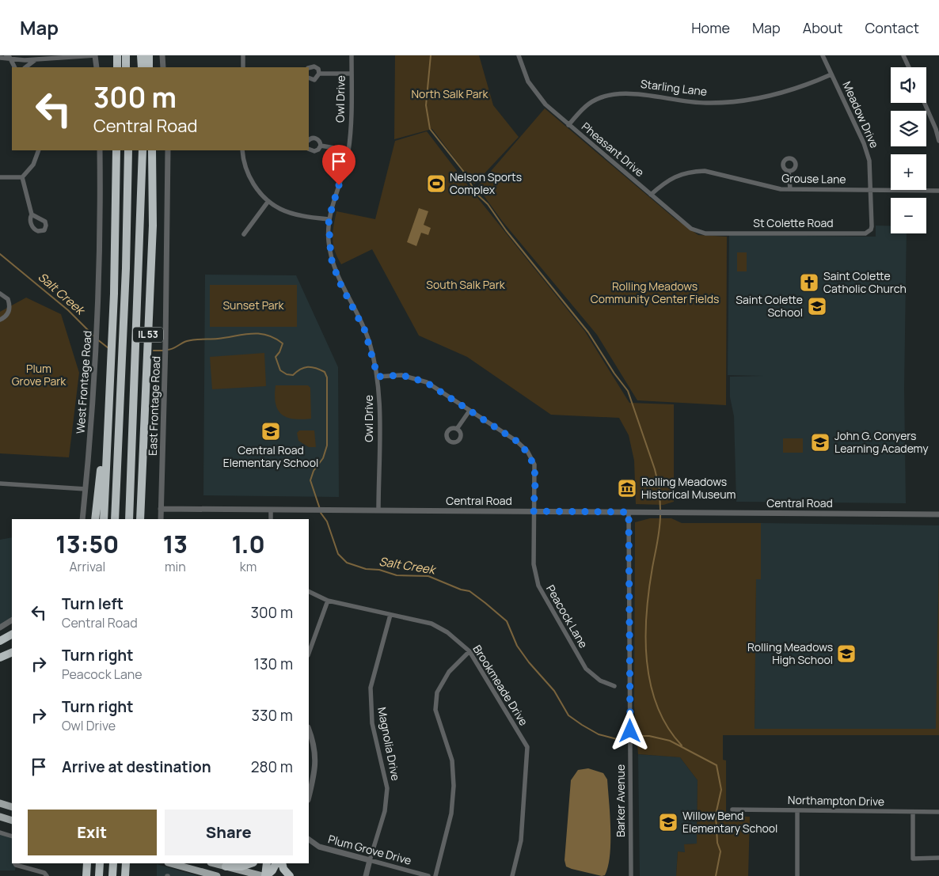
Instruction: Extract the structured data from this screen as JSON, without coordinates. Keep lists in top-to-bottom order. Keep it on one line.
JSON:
{"streets":{"highway":["IL 53"],"street":["Starling Lane","Owl Drive","Meadow Drive","Pheasant Drive","Grouse Lane","St Colette Road","West Frontage Road","East Frontage Road","Central Road","Peacock Lane","Brookmeade Drive","Magnolia Drive","Barker Avenue","Northampton Drive","Plum Grove Drive"]},"crossings":[["Starling Lane","Meadow Drive"],["Starling Lane","Pheasant Drive"],["Owl Drive","Central Road"],["Owl Drive","Peacock Lane"],["Meadow Drive","Grouse Lane"],["Meadow Drive","St Colette Road"],["Pheasant Drive","Grouse Lane"],["Pheasant Drive","St Colette Road"],["East Frontage Road","Central Road"],["Central Road","Peacock Lane"],["Central Road","Barker Avenue"],["Brookmeade Drive","Magnolia Drive"],["Magnolia Drive","Plum Grove Drive"]],"water":["Salt Creek"],"parks":["North Salk Park","South Salk Park","Rolling Meadows Community Center Fields","Sunset Park","Plum Grove Park"],"places":{"sports":["Nelson Sports Complex"],"church":["Saint Colette Catholic Church"],"school or university":["Saint Colette School","Central Road Elementary School","John G. Conyers Learning Academy","Rolling Meadows High School","Willow Bend Elementary School"],"museum":["Rolling Meadows Historical Museum"]},"page":{"header":"Map","nav":["Home","Map","About","Contact"],"map_buttons":["+","−"],"turn":["300 m","Central Road"],"eta":["13:50","Arrival","13","min","1.0","km"],"list":[{"name":"Turn left","note":"Central Road","value":"300 m"},{"name":"Turn right","note":"Peacock Lane","value":"130 m"},{"name":"Turn right","note":"Owl Drive","value":"330 m"},{"name":"Arrive at destination","value":"280 m"}],"buttons":["Exit","Share"]}}
